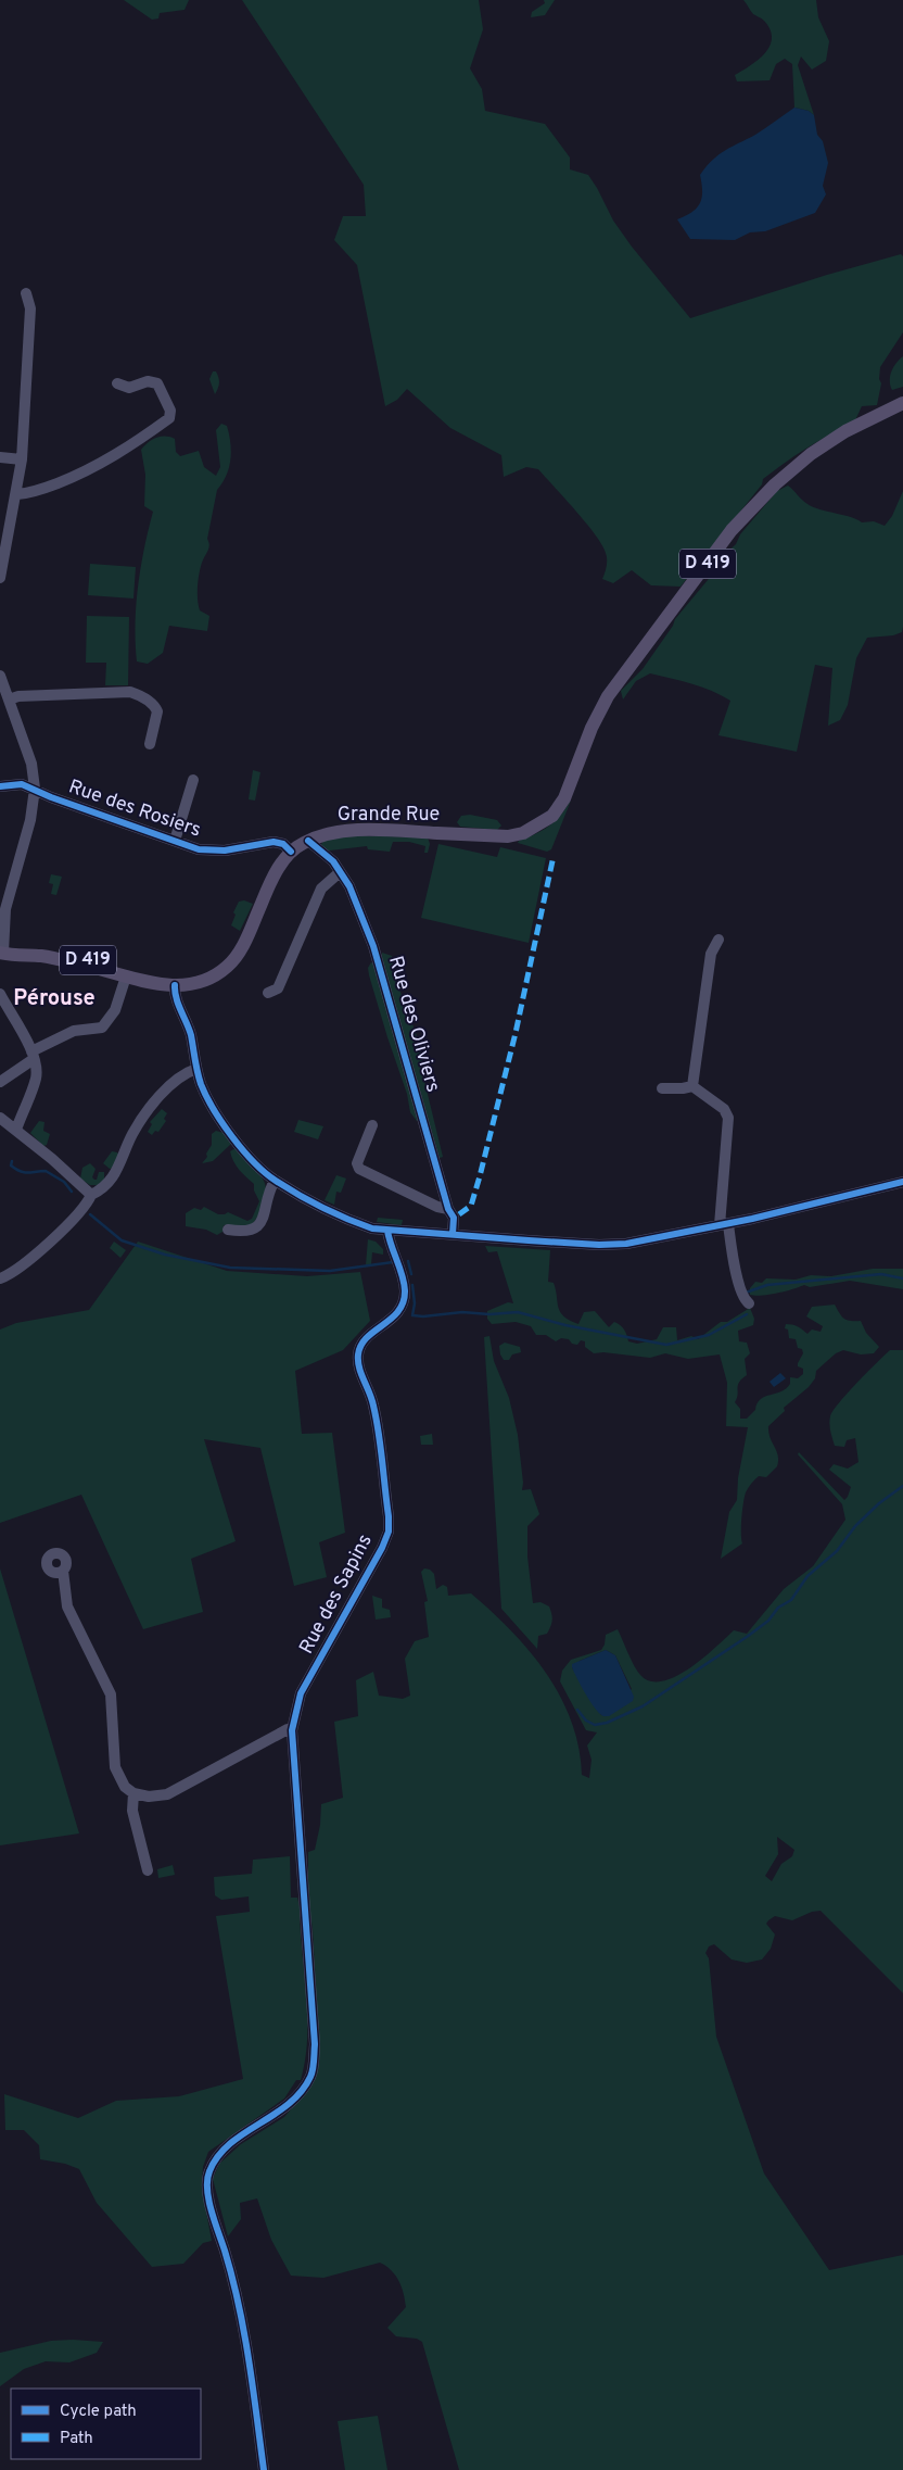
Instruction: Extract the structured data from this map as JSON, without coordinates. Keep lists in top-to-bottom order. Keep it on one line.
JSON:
{"streets":{"main road":["D 419","Grande Rue"],"street":["Rue des Rosiers","Rue des Oliviers","Rue des Sapins"]},"crossings":[["Rue des Rosiers","Grande Rue"],["Grande Rue","Rue des Oliviers"]],"districts":["Pérouse"],"legend":["Cycle path","Path"]}
